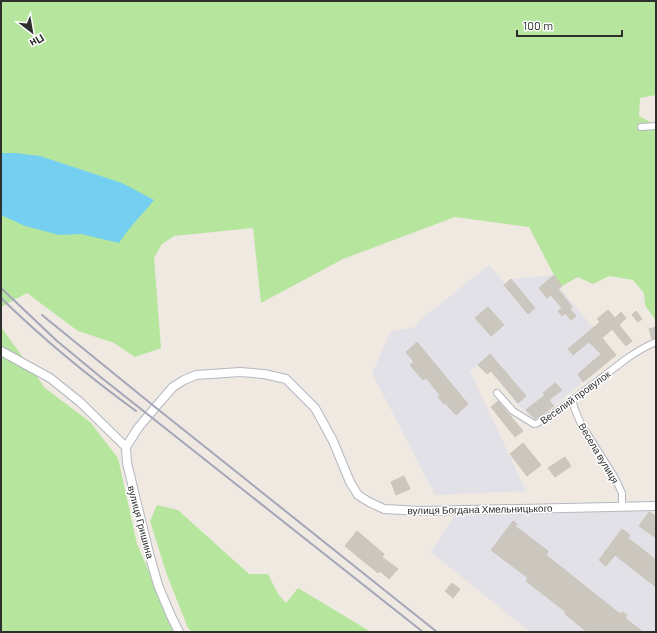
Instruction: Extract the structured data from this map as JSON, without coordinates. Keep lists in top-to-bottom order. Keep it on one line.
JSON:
{"streets":{"street":["Веселий провулок","Весела вулиця","вулиця Богдана Хмельницького","вулиця Гришина"]},"crossings":[["Веселий провулок","Весела вулиця"],["Весела вулиця","вулиця Богдана Хмельницького"],["вулиця Богдана Хмельницького","вулиця Гришина"]],"scale_bar":"100 m","north":"bottom right"}
